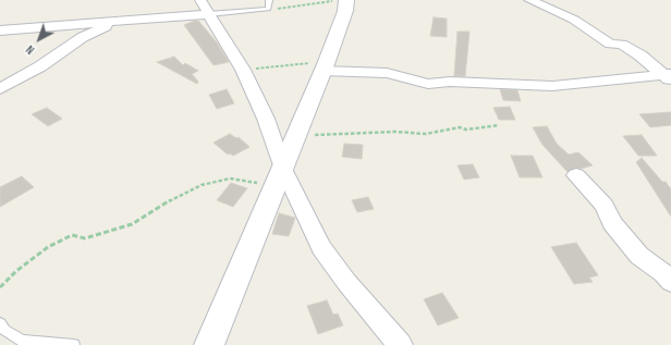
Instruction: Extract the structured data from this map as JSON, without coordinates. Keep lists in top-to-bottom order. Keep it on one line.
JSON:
{"north":"bottom left"}
